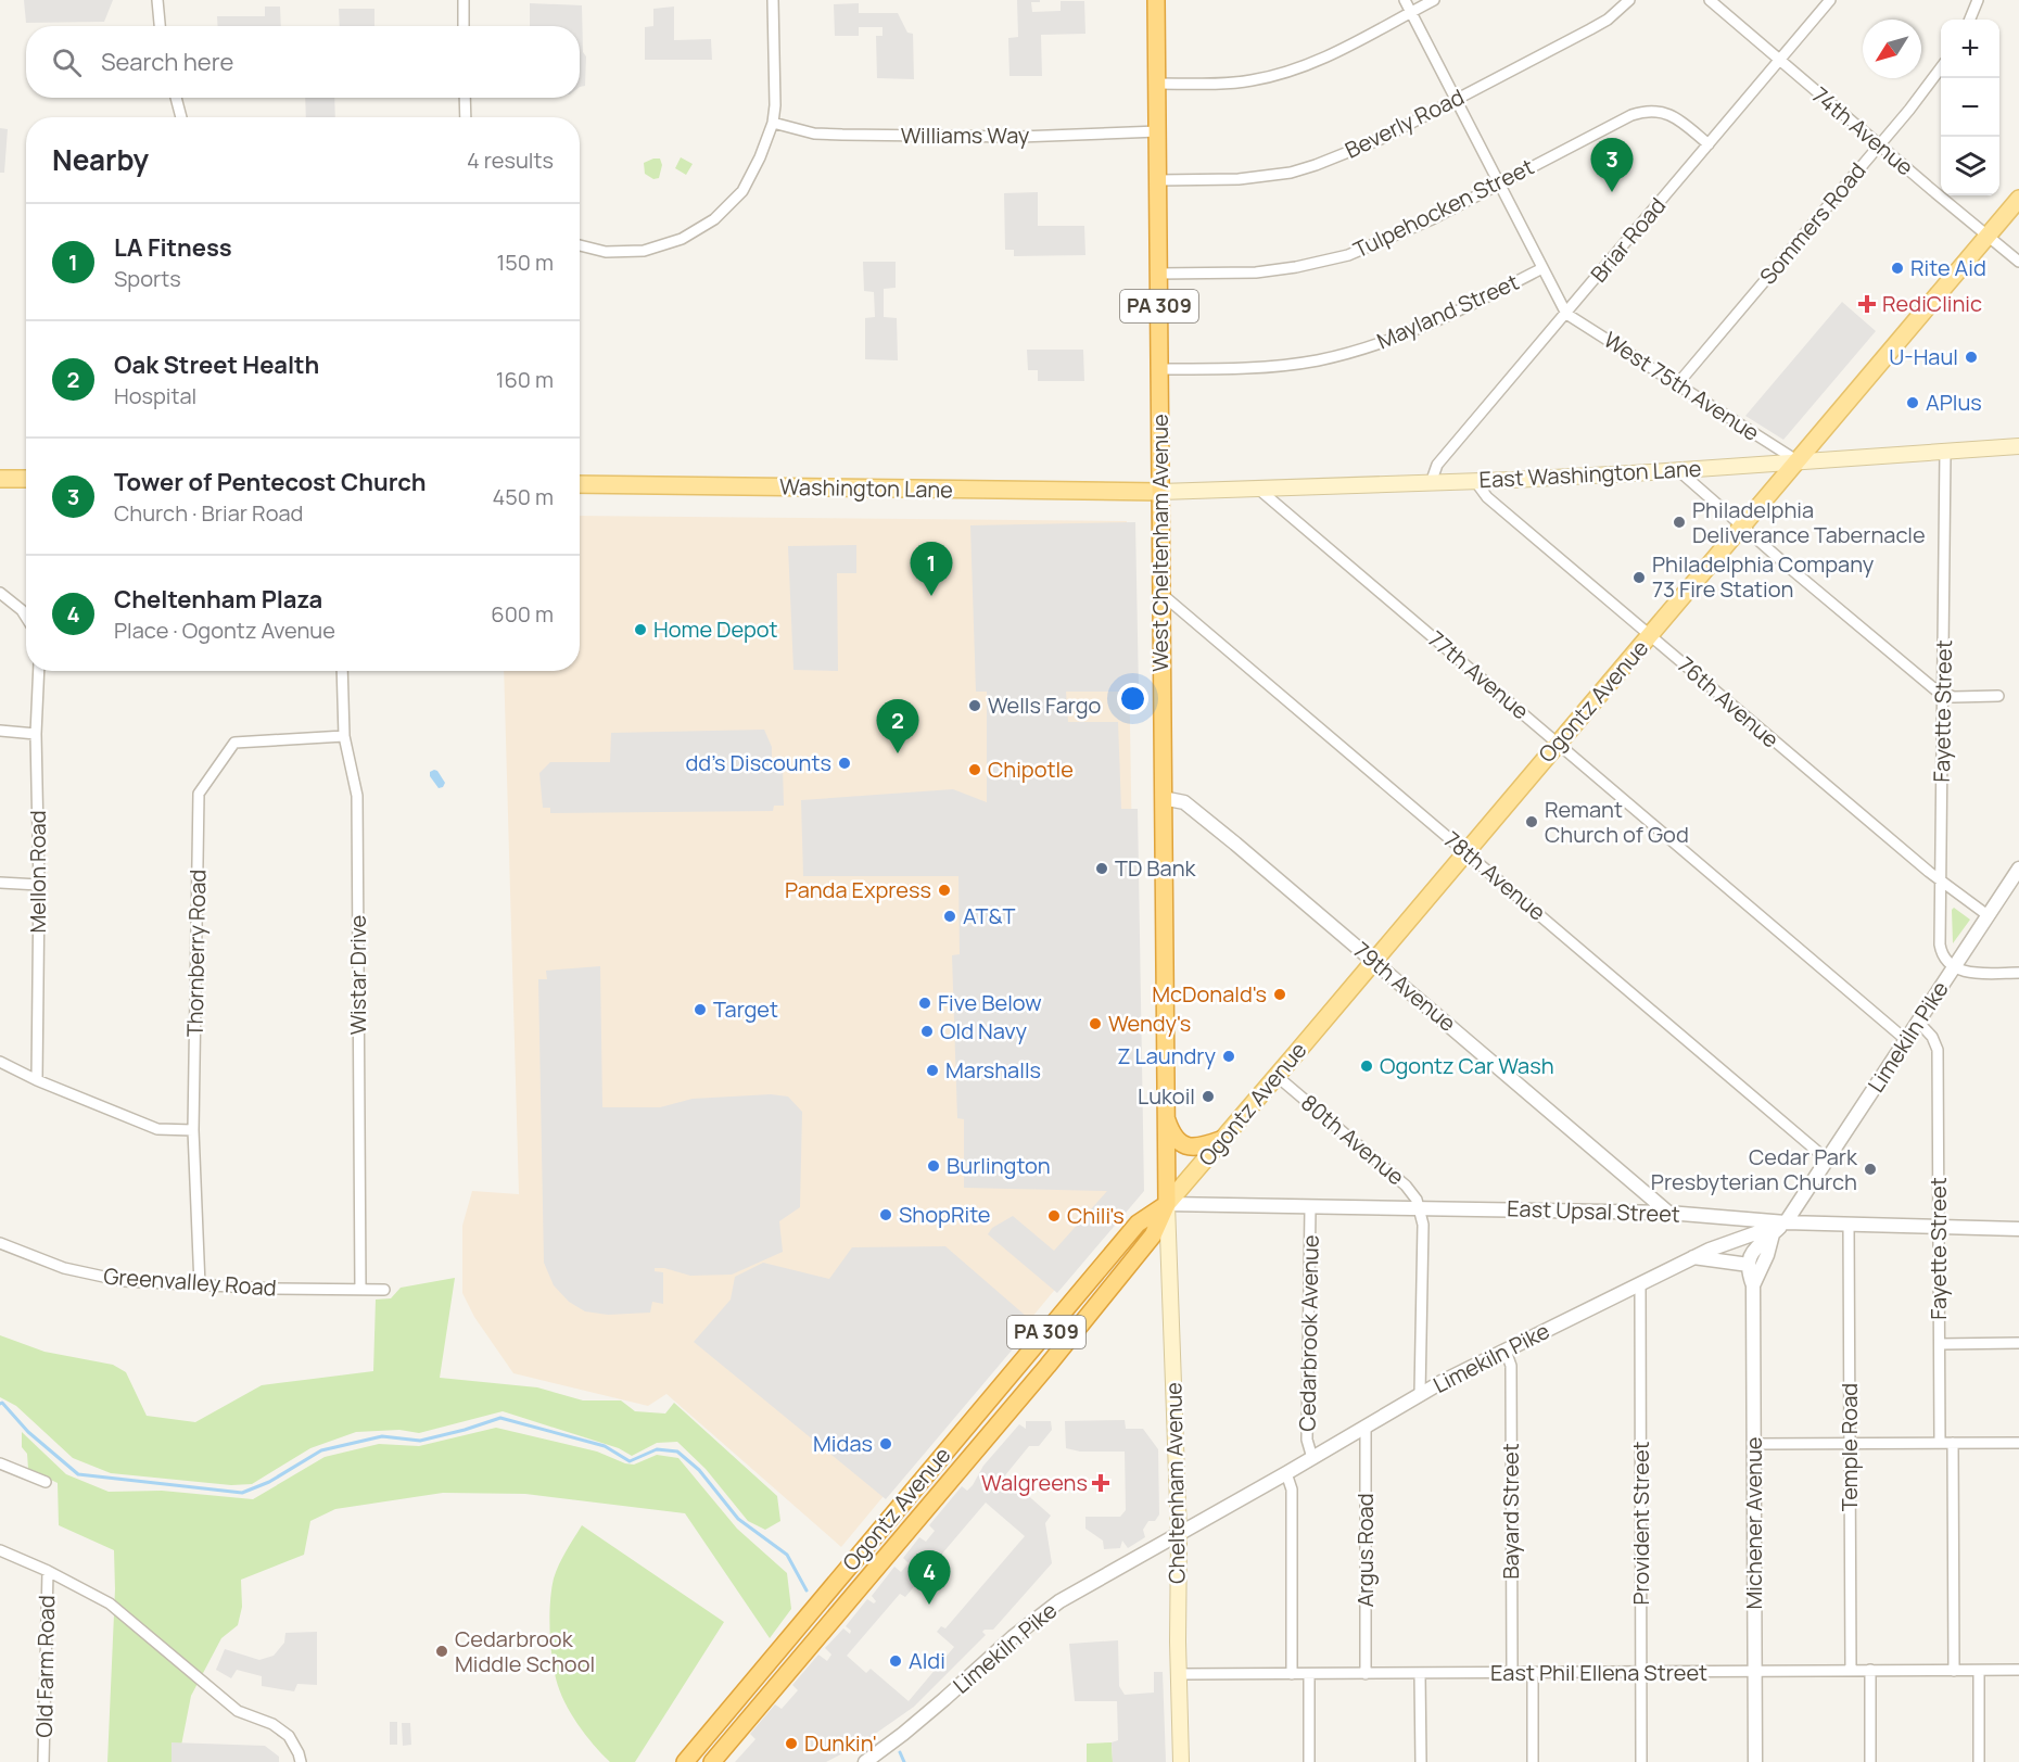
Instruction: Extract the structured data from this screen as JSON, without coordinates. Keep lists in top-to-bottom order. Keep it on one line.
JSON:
{"streets":{"highway":["PA 309","West Cheltenham Avenue","Ogontz Avenue"],"main road":["East Washington Lane","Washington Lane","Cheltenham Avenue"],"street":["Beverly Road","74th Avenue","Williams Way","Tulpehocken Street","Sommers Road","Briar Road","Mayland Street","West 75th Avenue","77th Avenue","76th Avenue","Fayette Street","Mellon Road","78th Avenue","Thornberry Road","Wistar Drive","79th Avenue","Limekiln Pike","80th Avenue","East Upsal Street","Greenvalley Road","Cedarbrook Avenue","Temple Road","Bayard Street","Provident Street","Michener Avenue","Argus Road","Old Farm Road","East Phil Ellena Street"]},"crossings":[["Beverly Road","West Cheltenham Avenue"],["74th Avenue","Sommers Road"],["74th Avenue","Briar Road"],["74th Avenue","Ogontz Avenue"],["Williams Way","West Cheltenham Avenue"],["Tulpehocken Street","Briar Road"],["Tulpehocken Street","West Cheltenham Avenue"],["Sommers Road","West 75th Avenue"],["Briar Road","West 75th Avenue"],["Briar Road","East Washington Lane"],["Mayland Street","West Cheltenham Avenue"],["West 75th Avenue","East Washington Lane"],["West 75th Avenue","Ogontz Avenue"],["East Washington Lane","Washington Lane"],["East Washington Lane","West Cheltenham Avenue"],["East Washington Lane","77th Avenue"],["East Washington Lane","Ogontz Avenue"],["East Washington Lane","76th Avenue"],["East Washington Lane","Fayette Street"],["Washington Lane","West Cheltenham Avenue"],["West Cheltenham Avenue","Ogontz Avenue"],["West Cheltenham Avenue","78th Avenue"],["West Cheltenham Avenue","79th Avenue"],["West Cheltenham Avenue","East Upsal Street"],["West Cheltenham Avenue","Cheltenham Avenue"],["77th Avenue","Ogontz Avenue"],["77th Avenue","Limekiln Pike"],["Ogontz Avenue","76th Avenue"],["Ogontz Avenue","78th Avenue"],["Ogontz Avenue","79th Avenue"],["Ogontz Avenue","80th Avenue"],["Ogontz Avenue","East Upsal Street"],["Ogontz Avenue","Cheltenham Avenue"],["76th Avenue","Fayette Street"],["76th Avenue","Limekiln Pike"],["Fayette Street","Limekiln Pike"],["Fayette Street","East Upsal Street"],["78th Avenue","Limekiln Pike"],["Thornberry Road","Wistar Drive"],["Thornberry Road","Greenvalley Road"],["Wistar Drive","Greenvalley Road"],["79th Avenue","East Upsal Street"],["Limekiln Pike","East Upsal Street"],["Limekiln Pike","Cedarbrook Avenue"],["Limekiln Pike","Cheltenham Avenue"],["Limekiln Pike","Bayard Street"],["Limekiln Pike","Provident Street"],["Limekiln Pike","Michener Avenue"],["Limekiln Pike","Argus Road"],["80th Avenue","East Upsal Street"],["East Upsal Street","Cedarbrook Avenue"],["East Upsal Street","Temple Road"],["East Upsal Street","Cheltenham Avenue"],["East Upsal Street","Michener Avenue"],["Temple Road","East Phil Ellena Street"],["Cheltenham Avenue","East Phil Ellena Street"],["Bayard Street","East Phil Ellena Street"],["Provident Street","East Phil Ellena Street"],["Michener Avenue","East Phil Ellena Street"],["Argus Road","East Phil Ellena Street"]],"places":{"other":["Rite Aid","U-Haul","APlus","Philadelphia Deliverance Tabernacle","Philadelphia Company 73 Fire Station","Home Depot","Wells Fargo","dd's Discounts","Chipotle","Remant Church of God","TD Bank","Panda Express","AT&T","McDonald's","Five Below","Target","Wendy's","Old Navy","Z Laundry","Ogontz Car Wash","Marshalls","Lukoil","Burlington","Cedar Park Presbyterian Church","ShopRite","Chili's","Midas","Cedarbrook Middle School","Aldi","Dunkin'"],"health":["RediClinic","Walgreens"]},"north":"bottom left","page":{"map_buttons":["+","−"],"search":"Search here","heading":["Nearby","4 results"],"pins":["3","1","2","4"],"list":[{"mark":"1","name":"LA Fitness","note":"Sports","value":"150 m"},{"mark":"2","name":"Oak Street Health","note":"Hospital","value":"160 m"},{"mark":"3","name":"Tower of Pentecost Church","note":"Church · Briar Road","value":"450 m"},{"mark":"4","name":"Cheltenham Plaza","note":"Place · Ogontz Avenue","value":"600 m"}]}}
